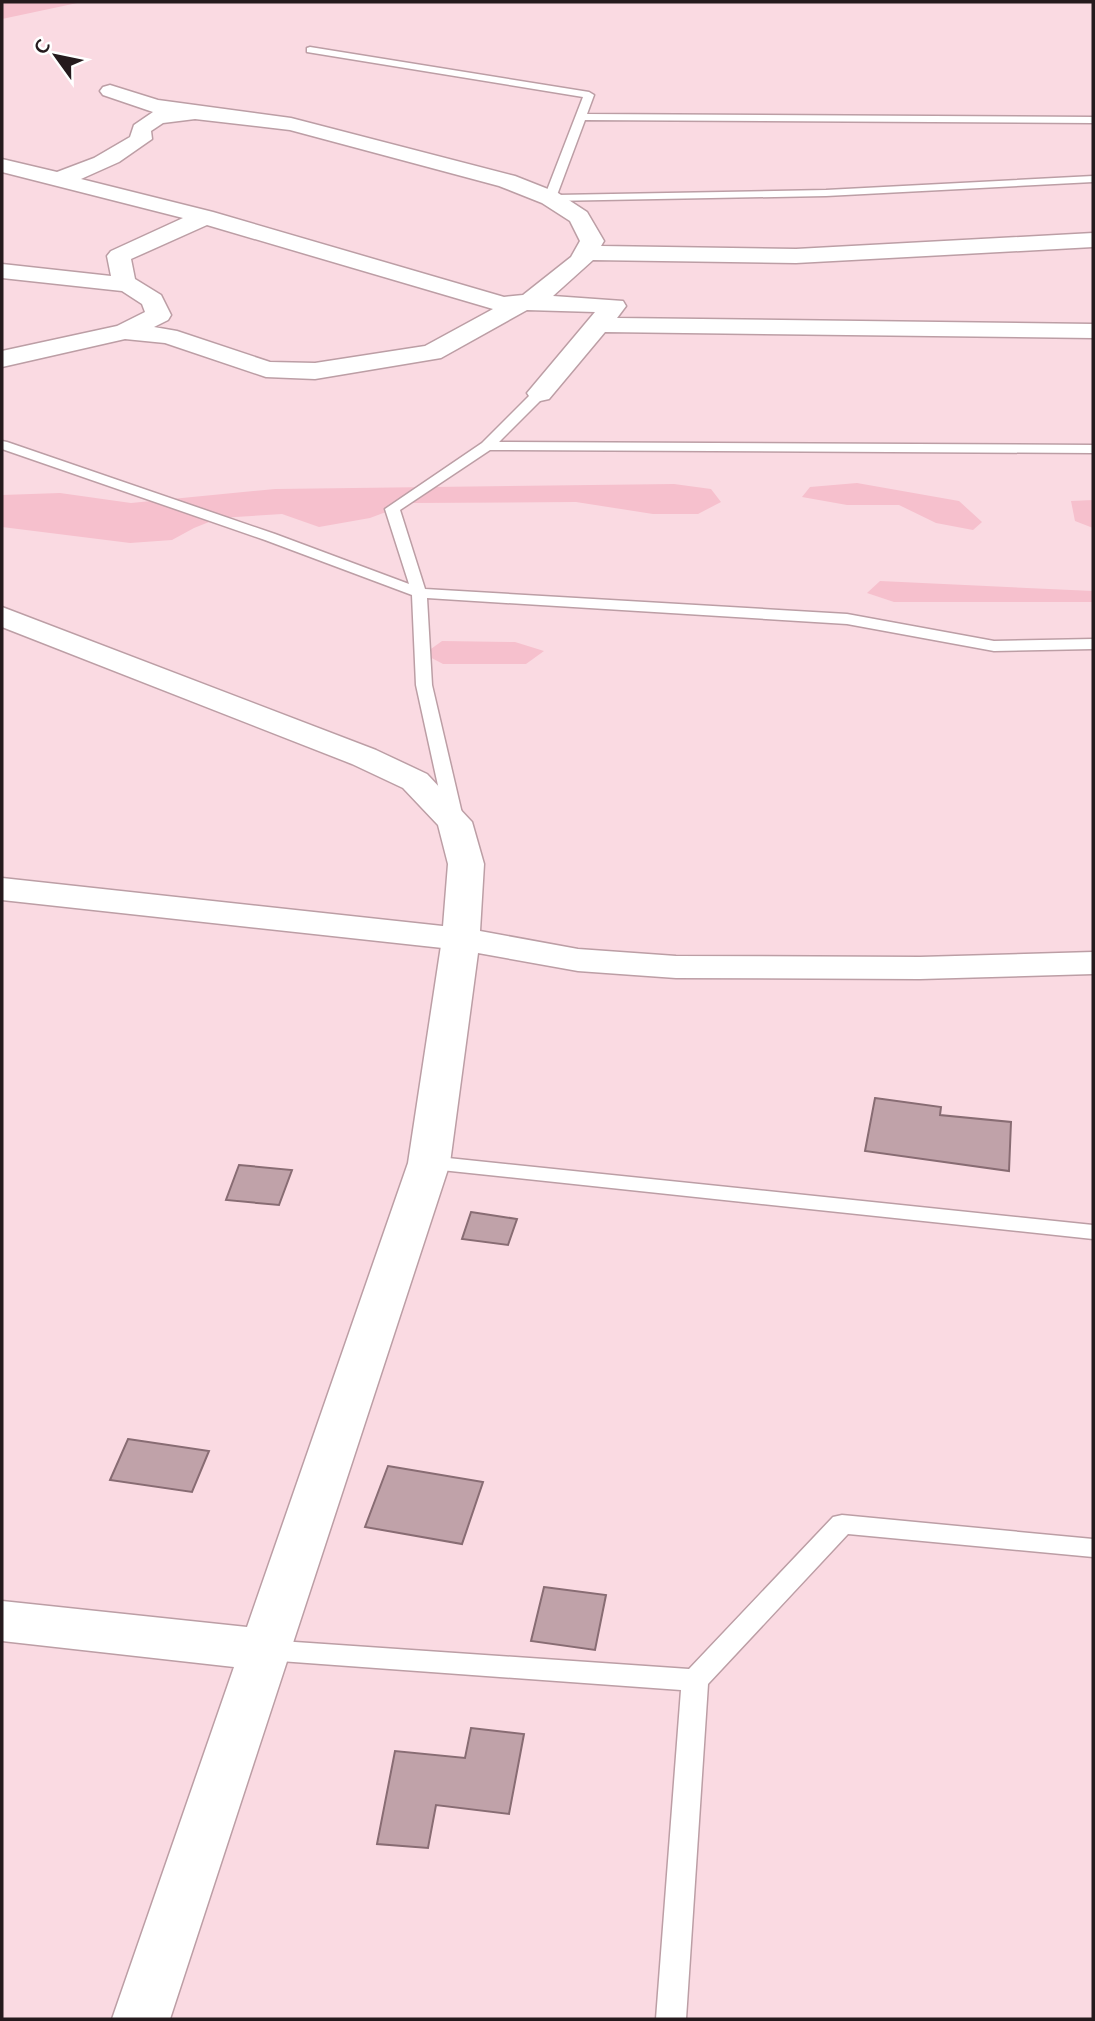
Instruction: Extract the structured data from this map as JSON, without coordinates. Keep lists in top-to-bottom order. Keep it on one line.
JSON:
{"north":"top left"}
